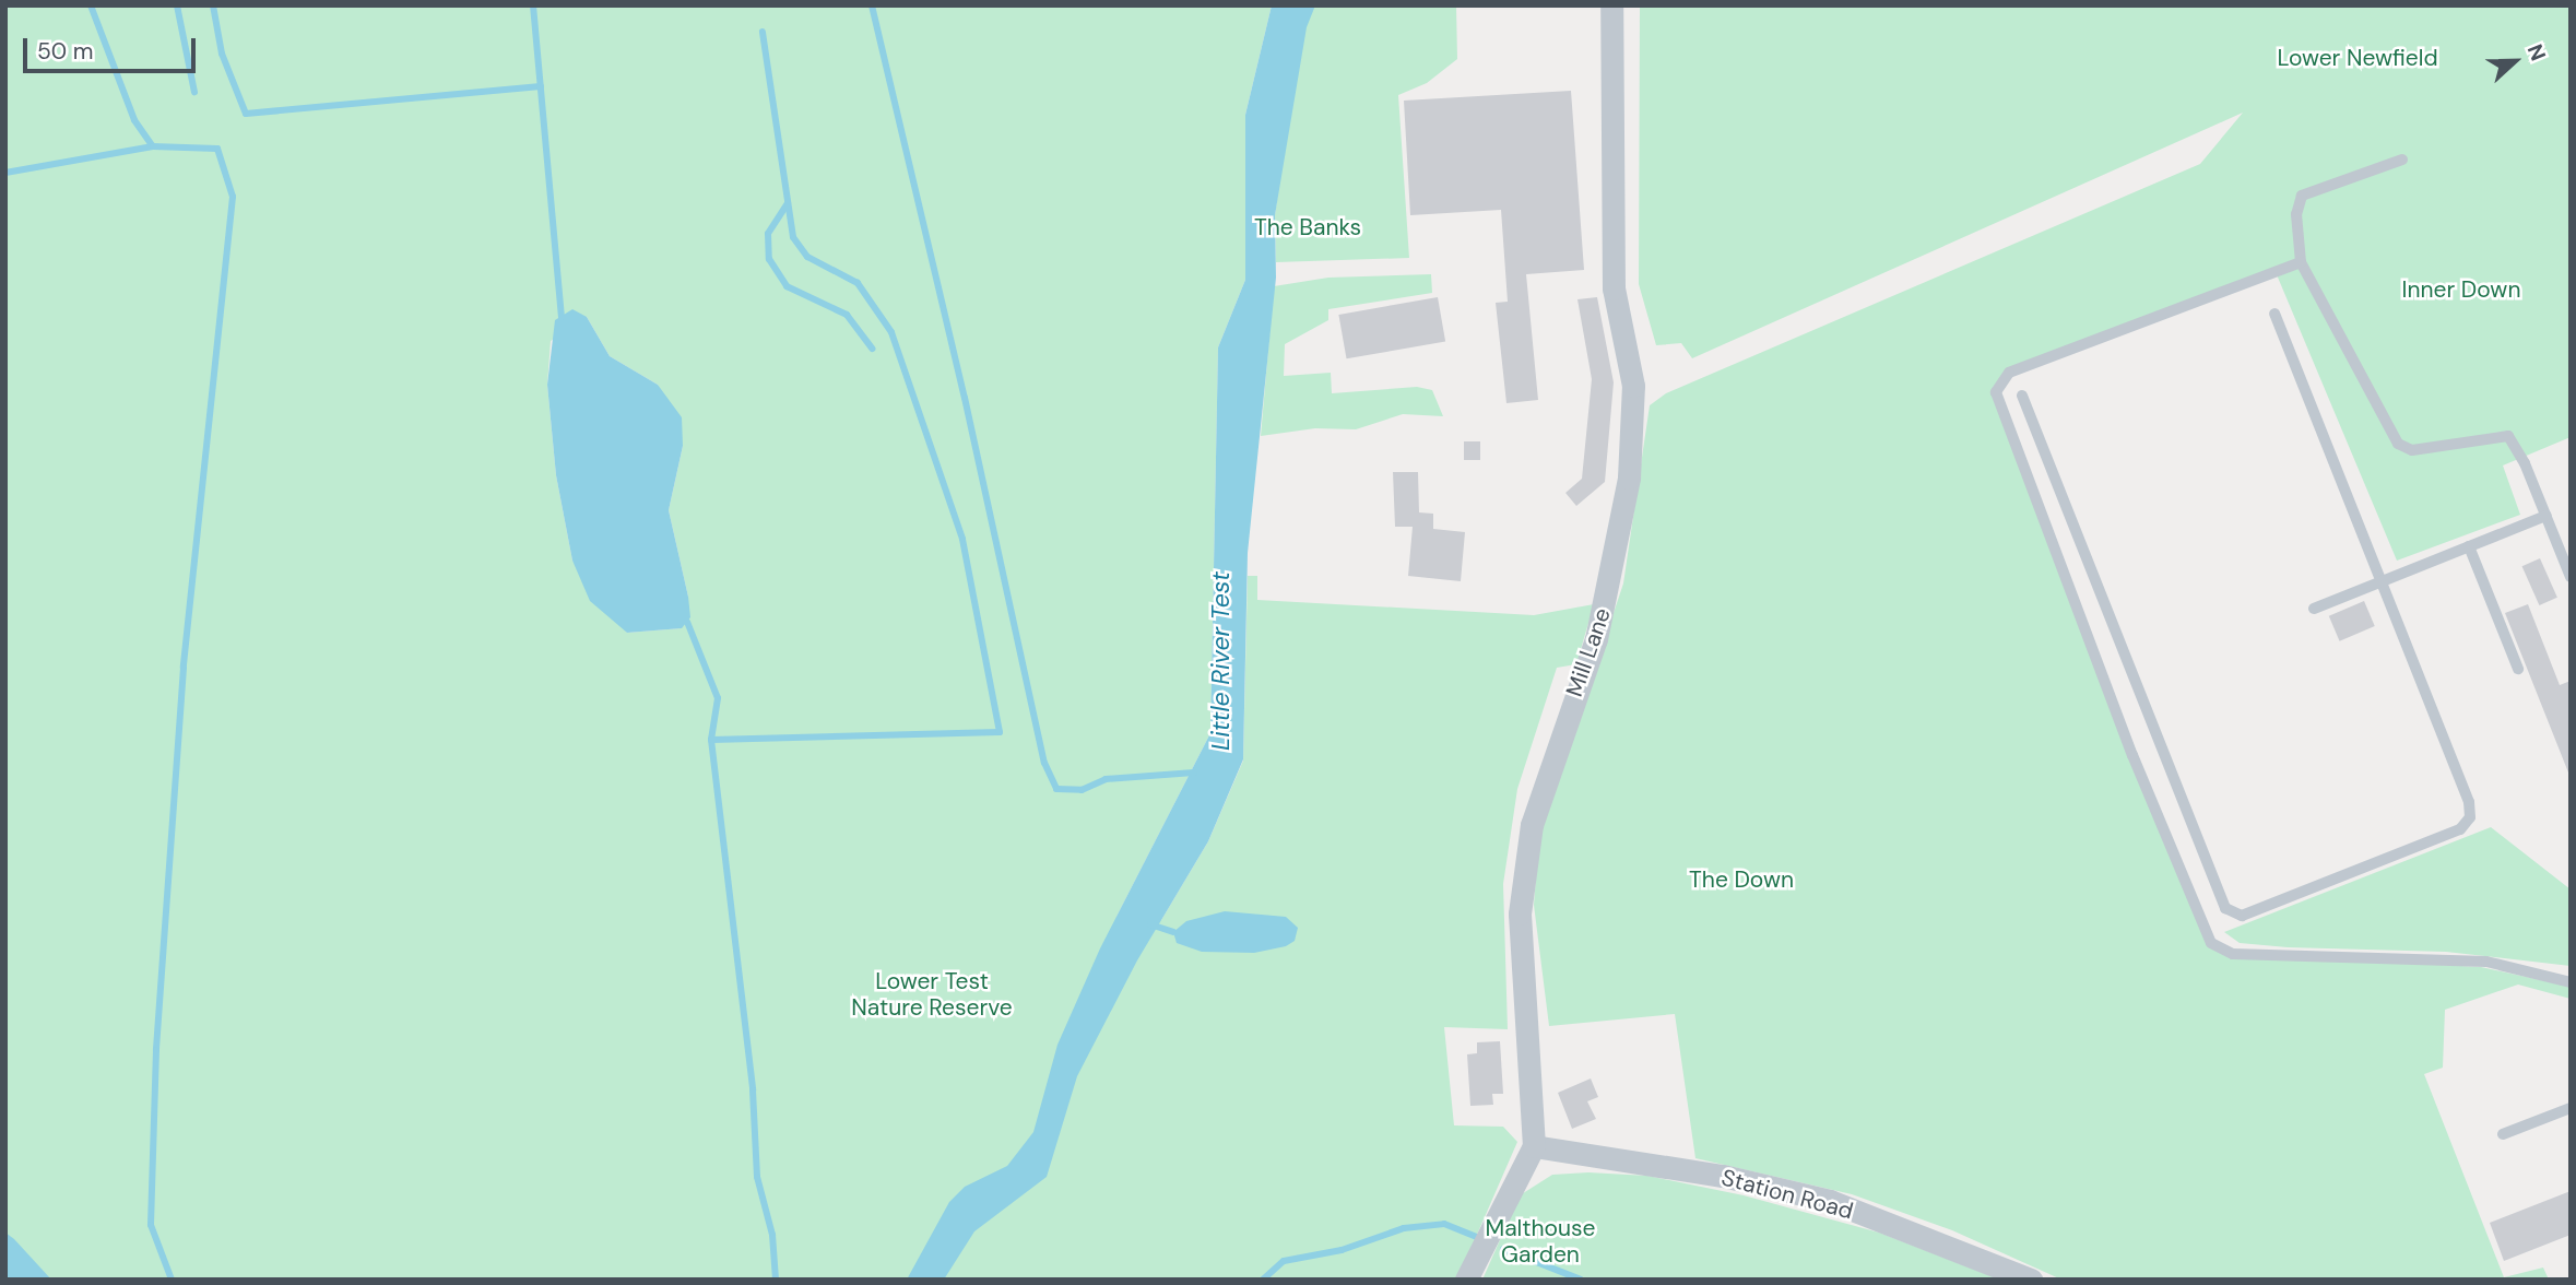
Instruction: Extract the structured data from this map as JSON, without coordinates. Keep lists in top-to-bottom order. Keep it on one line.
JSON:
{"streets":{"street":["Mill Lane","Station Road"]},"crossings":[["Mill Lane","Station Road"]],"water":["Little River Test"],"parks":["Lower Newfield","The Banks","Inner Down","The Down","Lower Test Nature Reserve","Malthouse Garden"],"scale_bar":"50 m","north":"right"}
